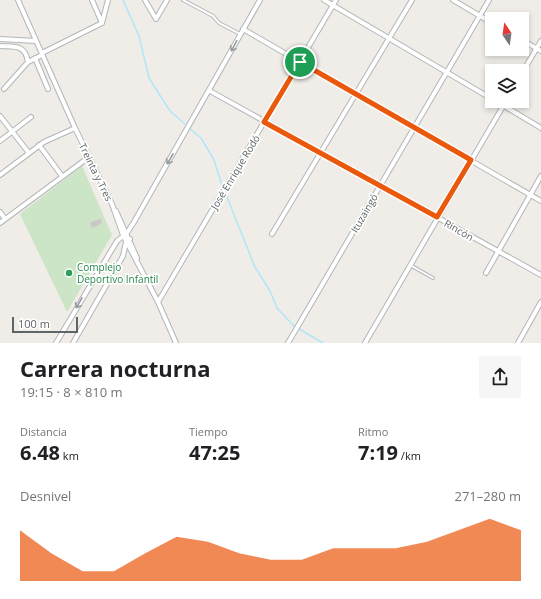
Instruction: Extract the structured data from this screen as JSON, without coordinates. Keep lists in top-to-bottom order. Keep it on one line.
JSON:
{"streets":{"street":["Treinta y Tres","José Enrique Rodó","Ituzaingó","Rincón"]},"crossings":[["Treinta y Tres","José Enrique Rodó"],["José Enrique Rodó","Rincón"],["Ituzaingó","Rincón"]],"places":["Complejo Deportivo Infantil"],"scale_bar":"100 m","north":"top","page":{"scale":"100 m","heading":["Carrera nocturna","19:15 · 8 × 810 m"],"stats":[["Distancia","6.48 km"],["Tiempo","47:25"],["Ritmo","7:19 /km"]],"chart":["Desnivel","271–280 m"]}}
